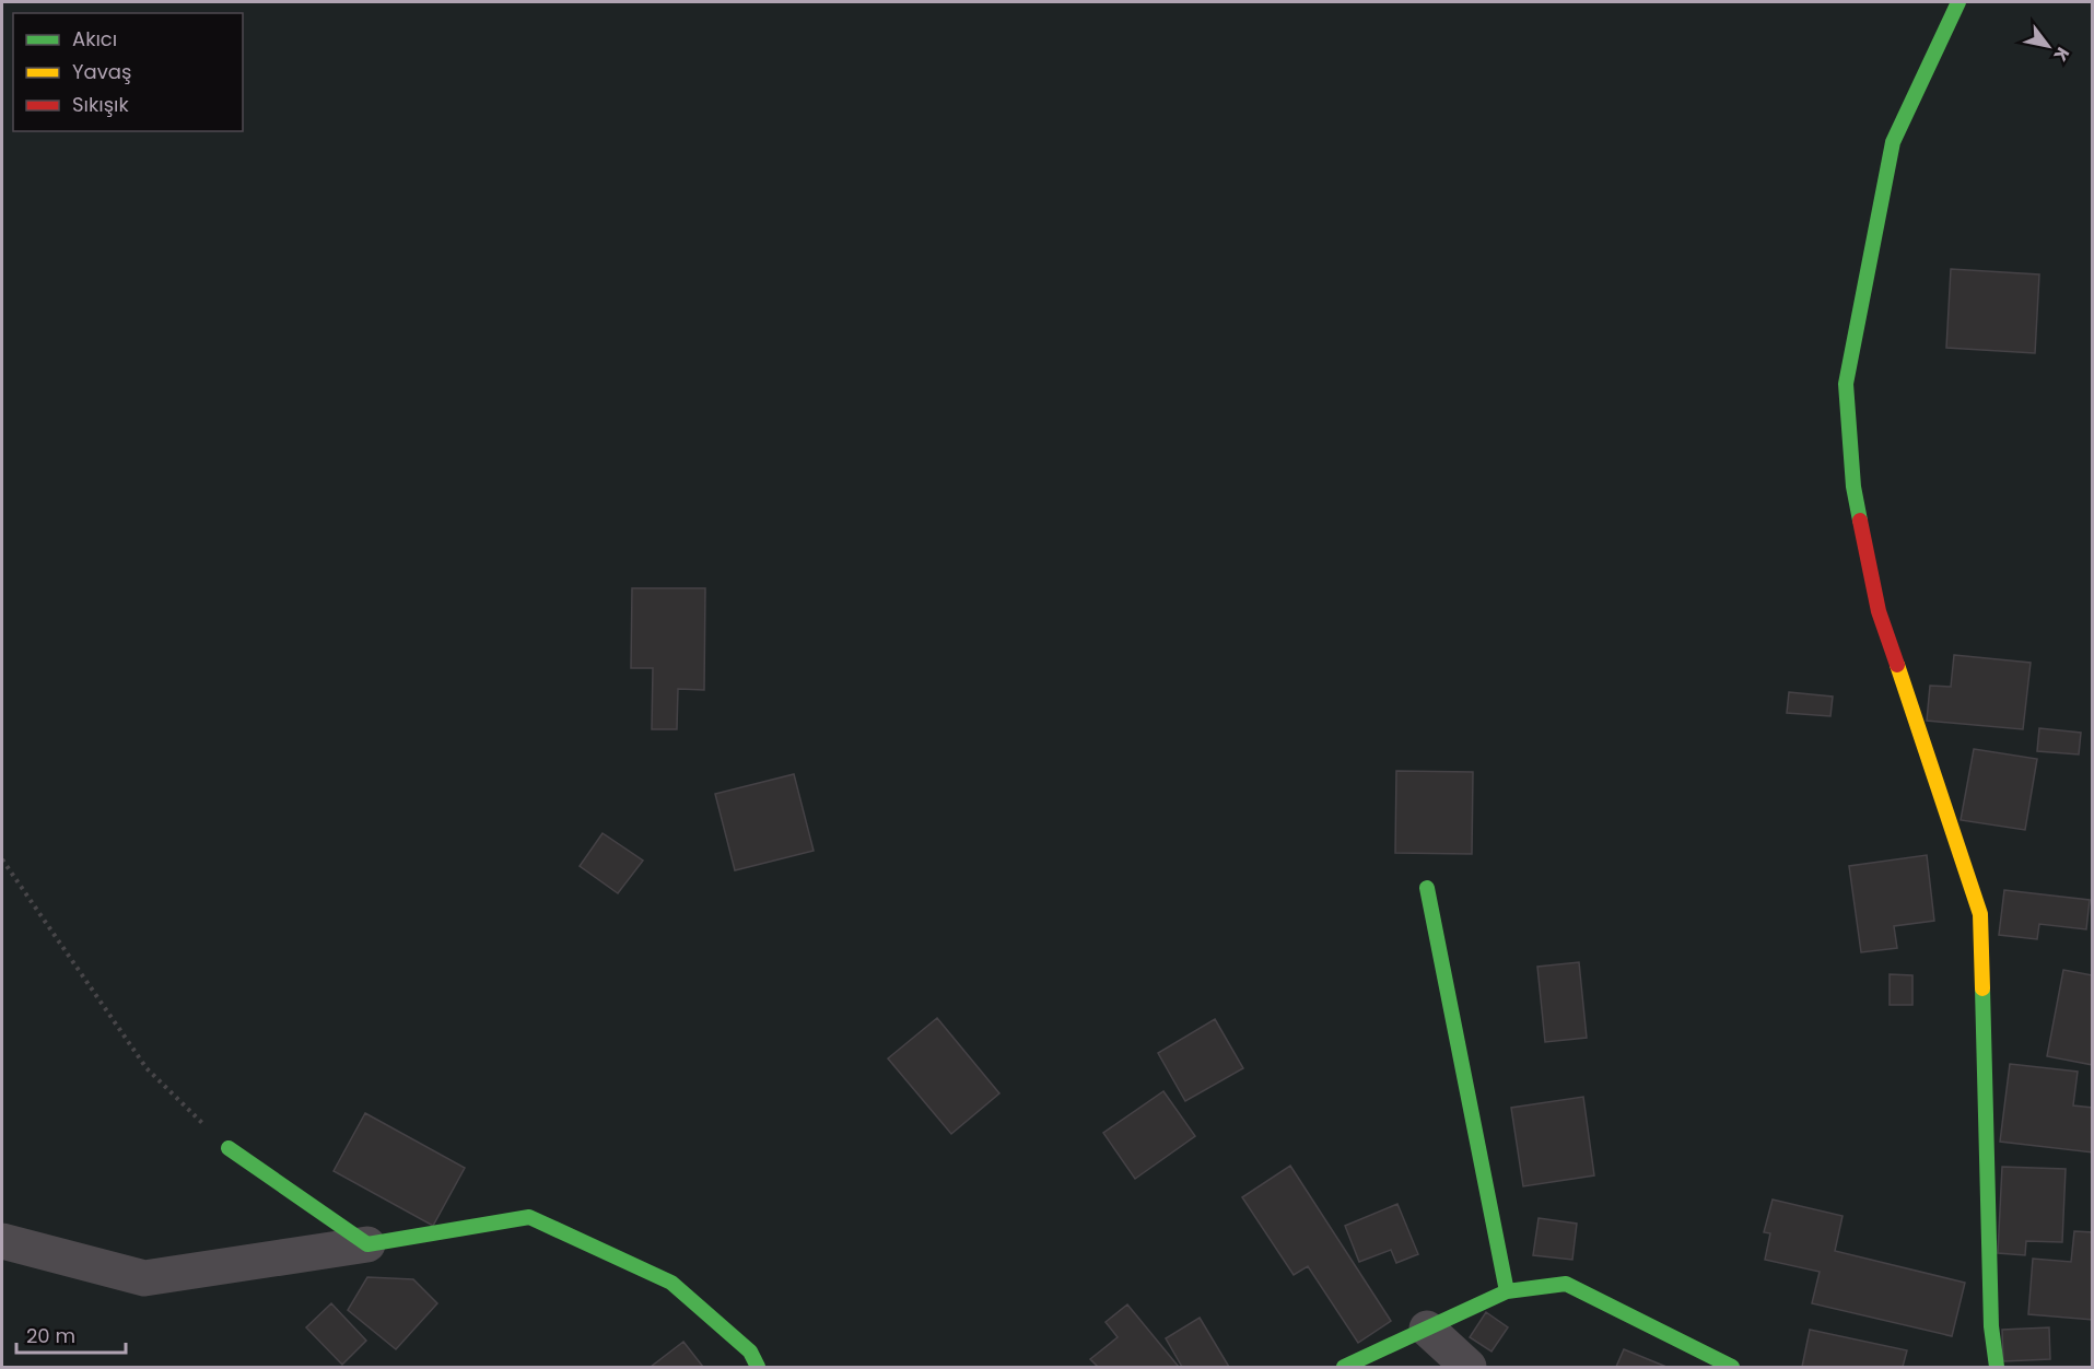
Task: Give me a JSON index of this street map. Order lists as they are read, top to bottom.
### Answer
{
  "legend": ["Akıcı", "Yavaş", "Sıkışık"],
  "scale_bar": "20 m",
  "north": "bottom right"
}
